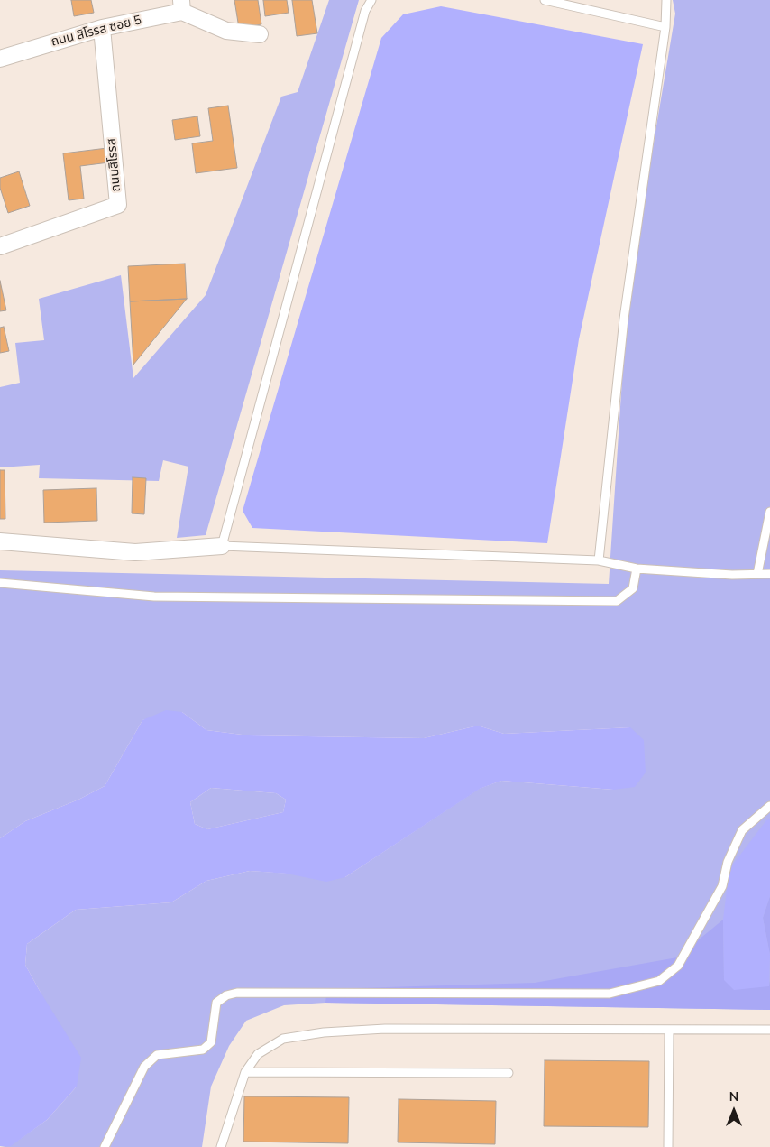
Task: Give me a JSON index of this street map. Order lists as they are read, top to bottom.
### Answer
{
  "streets": {
    "street": ["ถนน สิโรรส ซอย 5", "ถนนสิโรรส"]
  },
  "crossings": [
    ["ถนน สิโรรส ซอย 5", "ถนนสิโรรส"]
  ],
  "north": "top"
}
